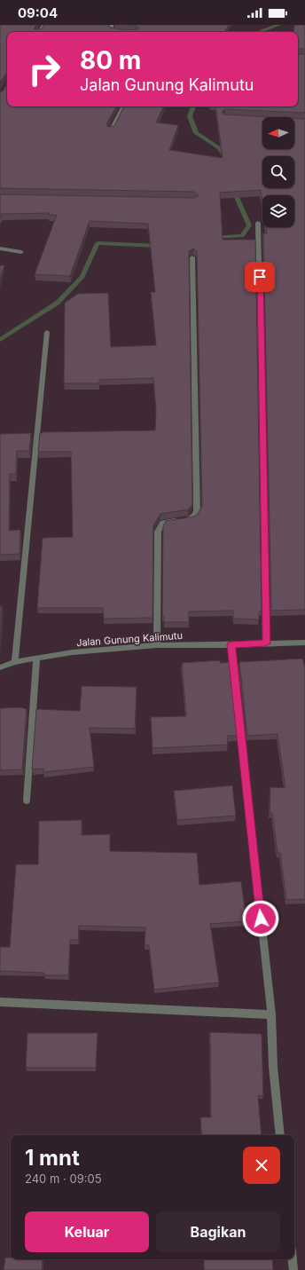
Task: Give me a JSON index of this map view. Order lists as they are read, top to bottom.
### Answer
{
  "streets": {
    "street": ["Jalan Gunung Kalimutu"]
  },
  "north": "left",
  "page": {
    "status": "09:04",
    "turn": ["80 m", "Jalan Gunung Kalimutu"],
    "heading": ["1 mnt", "240 m · 09:05"],
    "buttons": ["Keluar", "Bagikan"]
  }
}
